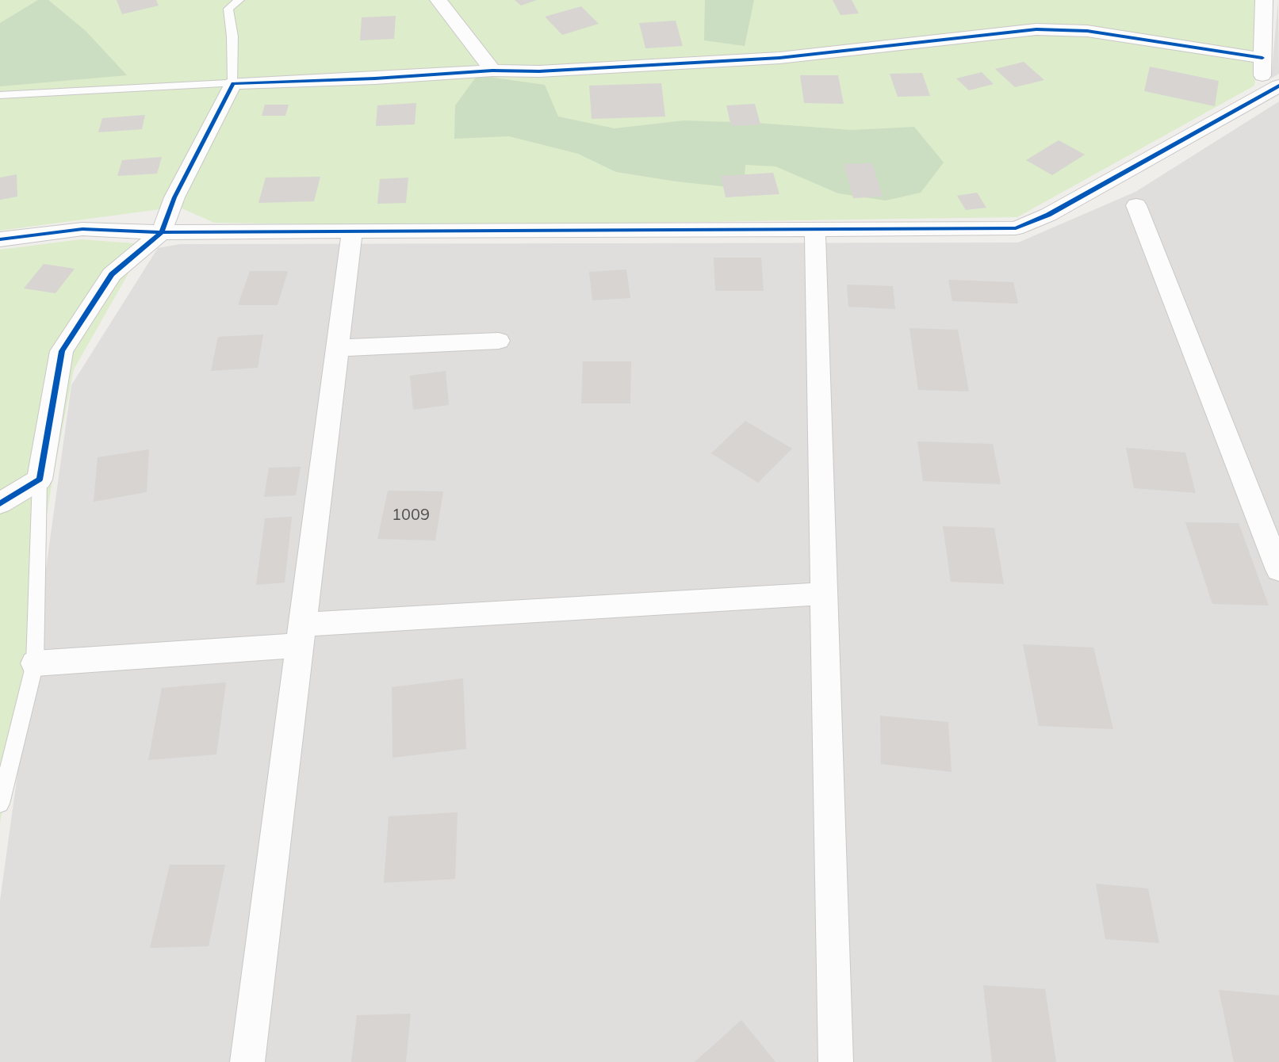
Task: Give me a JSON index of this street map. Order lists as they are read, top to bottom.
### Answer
{
  "house_numbers": ["1009"]
}
